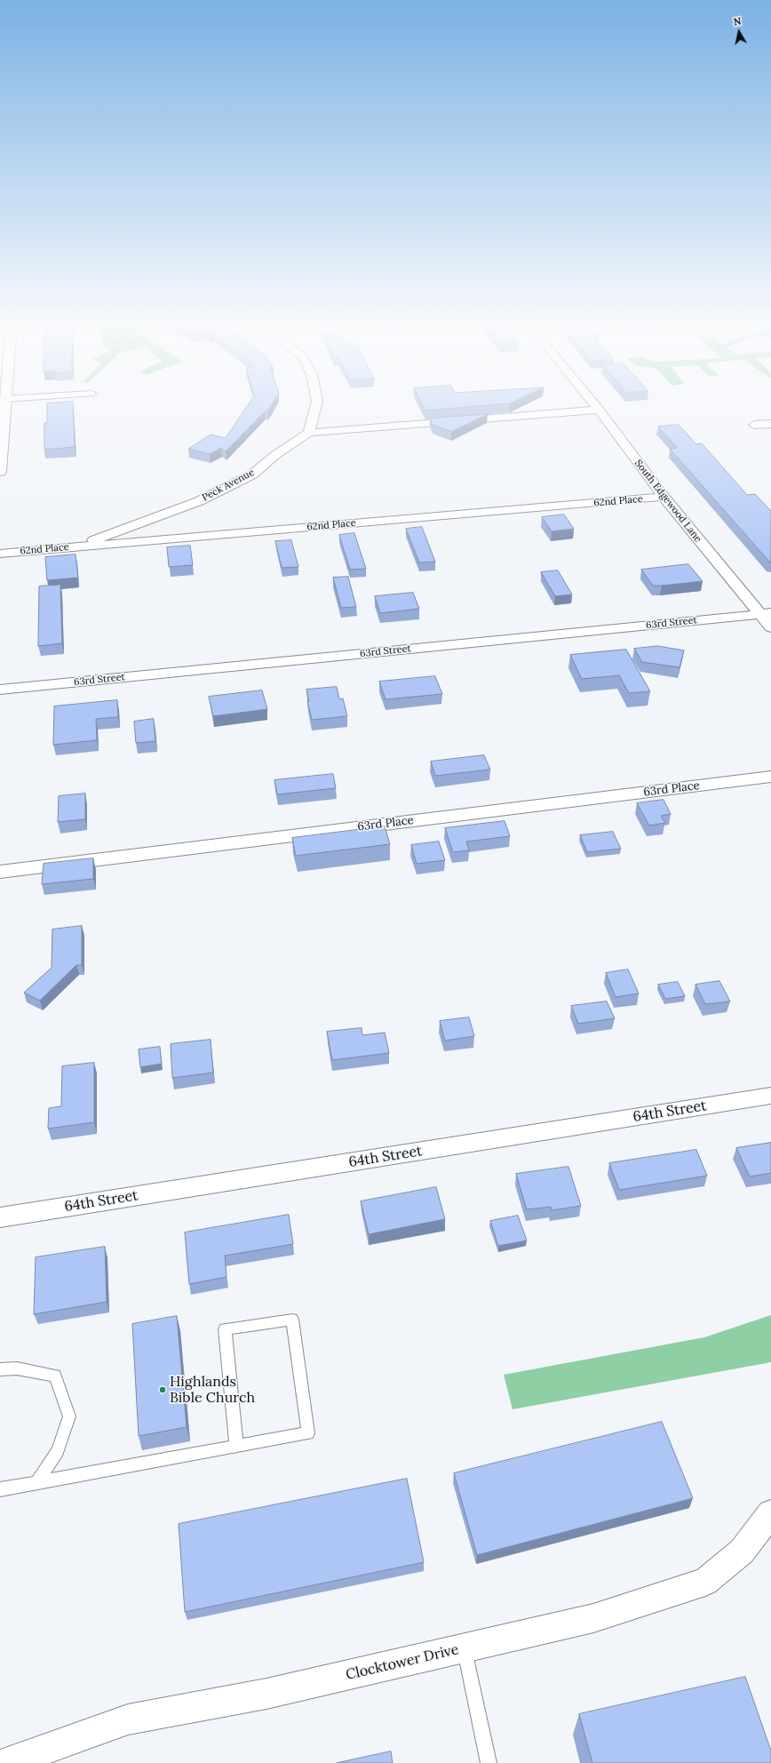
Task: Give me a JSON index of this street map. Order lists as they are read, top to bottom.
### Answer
{
  "streets": {
    "street": [
      "Peck Avenue",
      "62nd Place",
      "South Edgewood Lane",
      "63rd Street",
      "63rd Place",
      "64th Street",
      "Clocktower Drive"
    ]
  },
  "crossings": [
    ["Peck Avenue", "62nd Place"],
    ["62nd Place", "South Edgewood Lane"],
    ["South Edgewood Lane", "63rd Street"]
  ],
  "places": ["Highlands Bible Church"],
  "north": "top"
}
